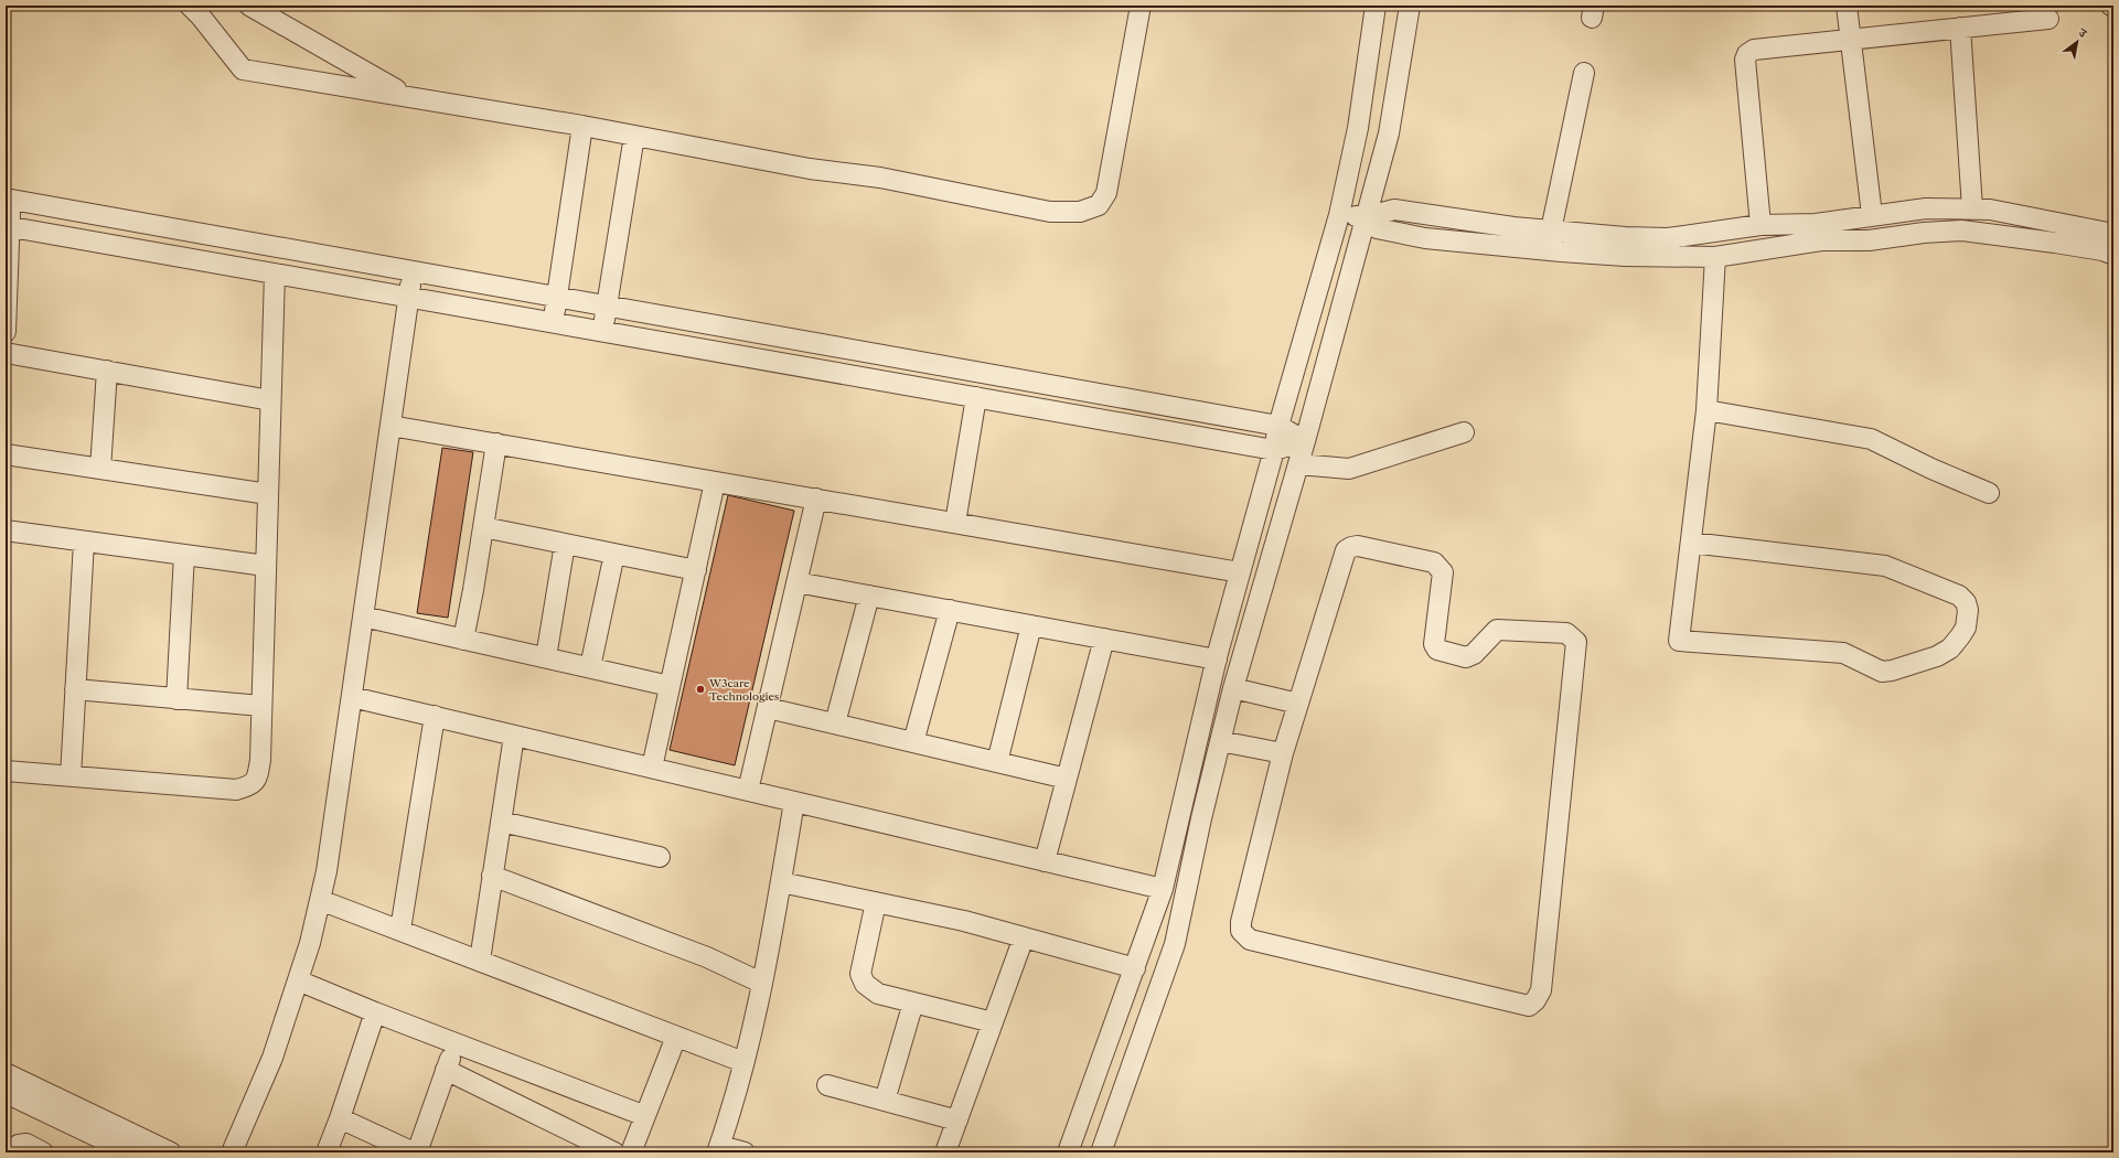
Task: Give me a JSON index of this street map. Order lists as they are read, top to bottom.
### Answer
{
  "places": ["W3care Technologies"],
  "north": "top right"
}
